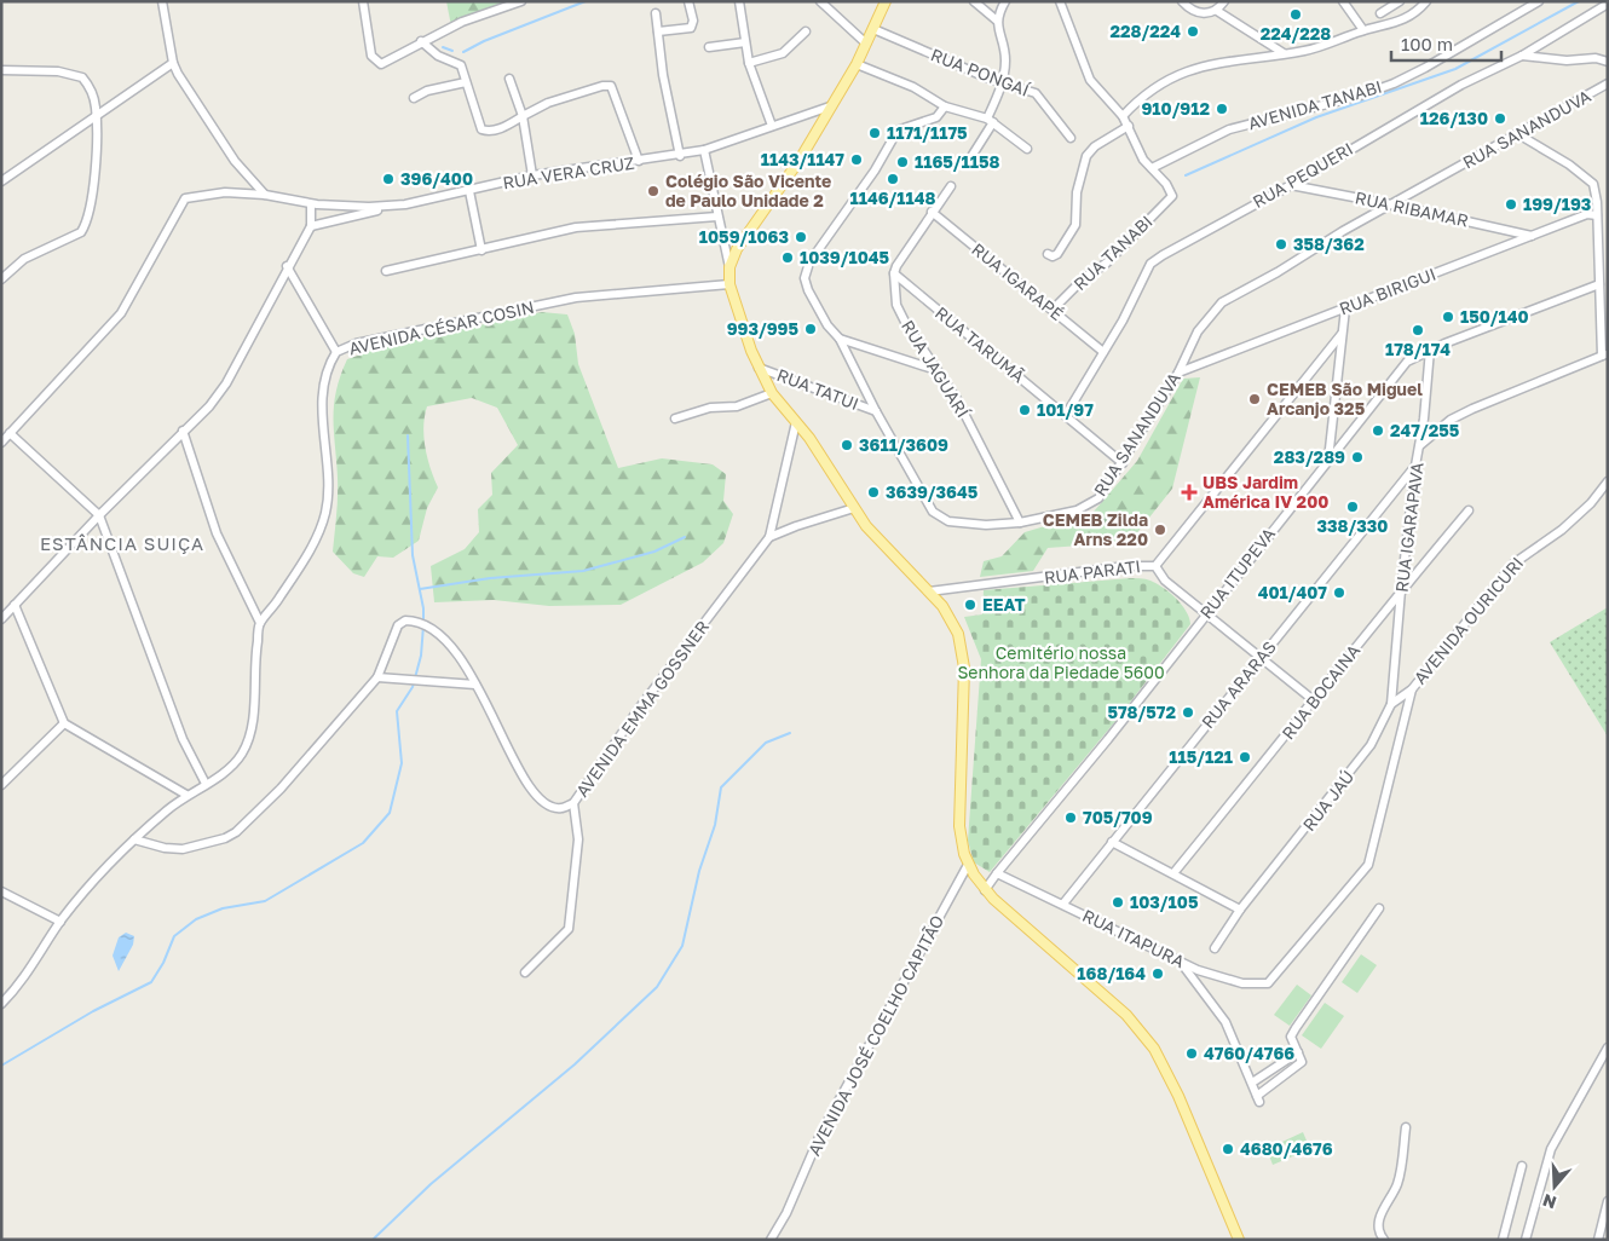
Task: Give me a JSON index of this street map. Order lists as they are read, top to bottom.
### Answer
{
  "streets": {
    "street": [
      "RUA PONGAÍ",
      "AVENIDA TANABI",
      "RUA SANANDUVA",
      "RUA VERA CRUZ",
      "RUA PEQUERI",
      "RUA RIBAMAR",
      "RUA TANABI",
      "RUA IGARAPÉ",
      "RUA BIRIGUI",
      "AVENIDA CÉSAR COSIN",
      "RUA TARUMÃ",
      "RUA JAGUARÍ",
      "RUA TATUI",
      "RUA IGARAPAVA",
      "RUA PARATI",
      "RUA ITUPEVA",
      "AVENIDA OURICURI",
      "RUA ARARAS",
      "RUA BOCAINA",
      "AVENIDA EMMA GOSSNER",
      "RUA JAÚ",
      "RUA ITAPURA",
      "AVENIDA JOSÉ COELHO CAPITÃO"
    ]
  },
  "crossings": [
    ["AVENIDA TANABI", "RUA TANABI"],
    ["RUA SANANDUVA", "RUA RIBAMAR"],
    ["RUA SANANDUVA", "RUA BIRIGUI"],
    ["RUA SANANDUVA", "RUA TARUMÃ"],
    ["RUA SANANDUVA", "RUA JAGUARÍ"],
    ["RUA SANANDUVA", "RUA TATUI"],
    ["RUA PEQUERI", "RUA RIBAMAR"],
    ["RUA PEQUERI", "RUA IGARAPÉ"],
    ["RUA PEQUERI", "RUA TARUMÃ"],
    ["RUA RIBAMAR", "RUA BIRIGUI"],
    ["RUA TANABI", "RUA IGARAPÉ"],
    ["AVENIDA CÉSAR COSIN", "AVENIDA EMMA GOSSNER"],
    ["RUA TARUMÃ", "RUA JAGUARÍ"],
    ["RUA IGARAPAVA", "RUA ITUPEVA"],
    ["RUA IGARAPAVA", "RUA ARARAS"],
    ["RUA IGARAPAVA", "RUA BOCAINA"],
    ["RUA IGARAPAVA", "RUA JAÚ"],
    ["RUA PARATI", "RUA ITUPEVA"],
    ["RUA PARATI", "RUA ARARAS"],
    ["RUA PARATI", "RUA BOCAINA"],
    ["RUA ITUPEVA", "RUA ITAPURA"],
    ["AVENIDA OURICURI", "RUA JAÚ"],
    ["AVENIDA OURICURI", "RUA ITAPURA"],
    ["RUA ARARAS", "RUA ITAPURA"],
    ["RUA JAÚ", "RUA ITAPURA"]
  ],
  "districts": ["ESTÂNCIA SUIÇA"],
  "parks": ["Cemitério nossa Senhora da Piedade 5600"],
  "places": {
    "other": [
      "224/228",
      "228/224",
      "910/912",
      "126/130",
      "1171/1175",
      "1143/1147",
      "1165/1158",
      "396/400",
      "1146/1148",
      "Colégio São Vicente de Paulo Unidade 2",
      "199/193",
      "1059/1063",
      "358/362",
      "1039/1045",
      "150/140",
      "993/995",
      "178/174",
      "CEMEB São Miguel Arcanjo 325",
      "101/97",
      "247/255",
      "3611/3609",
      "283/289",
      "3639/3645",
      "338/330",
      "CEMEB Zilda Arns 220",
      "401/407",
      "EEAT",
      "578/572",
      "115/121",
      "705/709",
      "103/105",
      "168/164",
      "4760/4766",
      "4680/4676"
    ],
    "health": ["UBS Jardim América IV 200"]
  },
  "scale_bar": "100 m",
  "north": "bottom"
}
